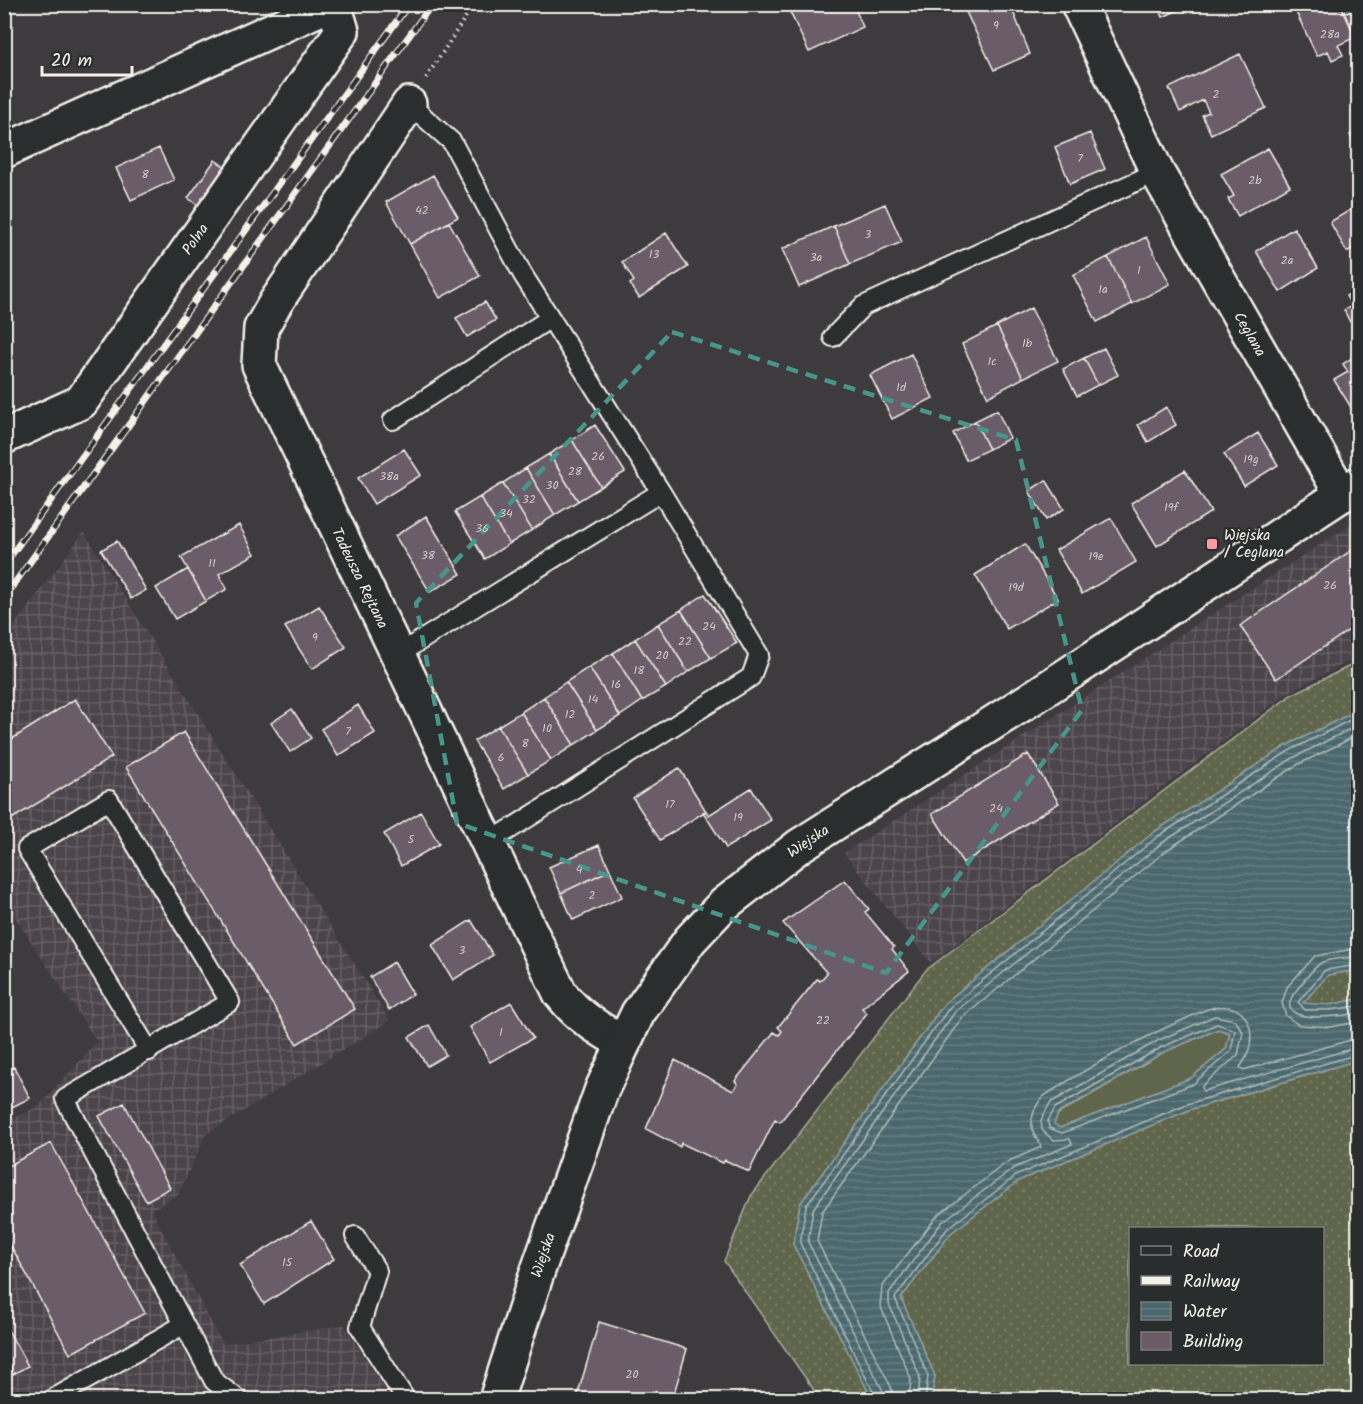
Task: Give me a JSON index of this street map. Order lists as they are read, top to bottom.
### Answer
{
  "streets": {
    "street": [
      "Polna",
      "Ceglana",
      "Tadeusza Rejtana",
      "Wiejska"
    ]
  },
  "crossings": [
    ["Ceglana", "Wiejska"],
    ["Tadeusza Rejtana", "Wiejska"]
  ],
  "places": {
    "transit": ["Wiejska / Ceglana"]
  },
  "house_numbers": [
    "9",
    "28a",
    "2",
    "7",
    "8",
    "2b",
    "42",
    "3",
    "13",
    "3a",
    "2a",
    "1",
    "1a",
    "1b",
    "1c",
    "1d",
    "26",
    "19g",
    "28",
    "38a",
    "30",
    "32",
    "19f",
    "34",
    "36",
    "38",
    "19e",
    "11",
    "26",
    "19d",
    "24",
    "9",
    "22",
    "20",
    "18",
    "16",
    "14",
    "12",
    "10",
    "7",
    "8",
    "6",
    "17",
    "24",
    "19",
    "5",
    "4",
    "2",
    "3",
    "22",
    "1",
    "15",
    "20"
  ],
  "legend": [
    "Road",
    "Railway",
    "Water",
    "Building"
  ],
  "scale_bar": "20 m"
}
